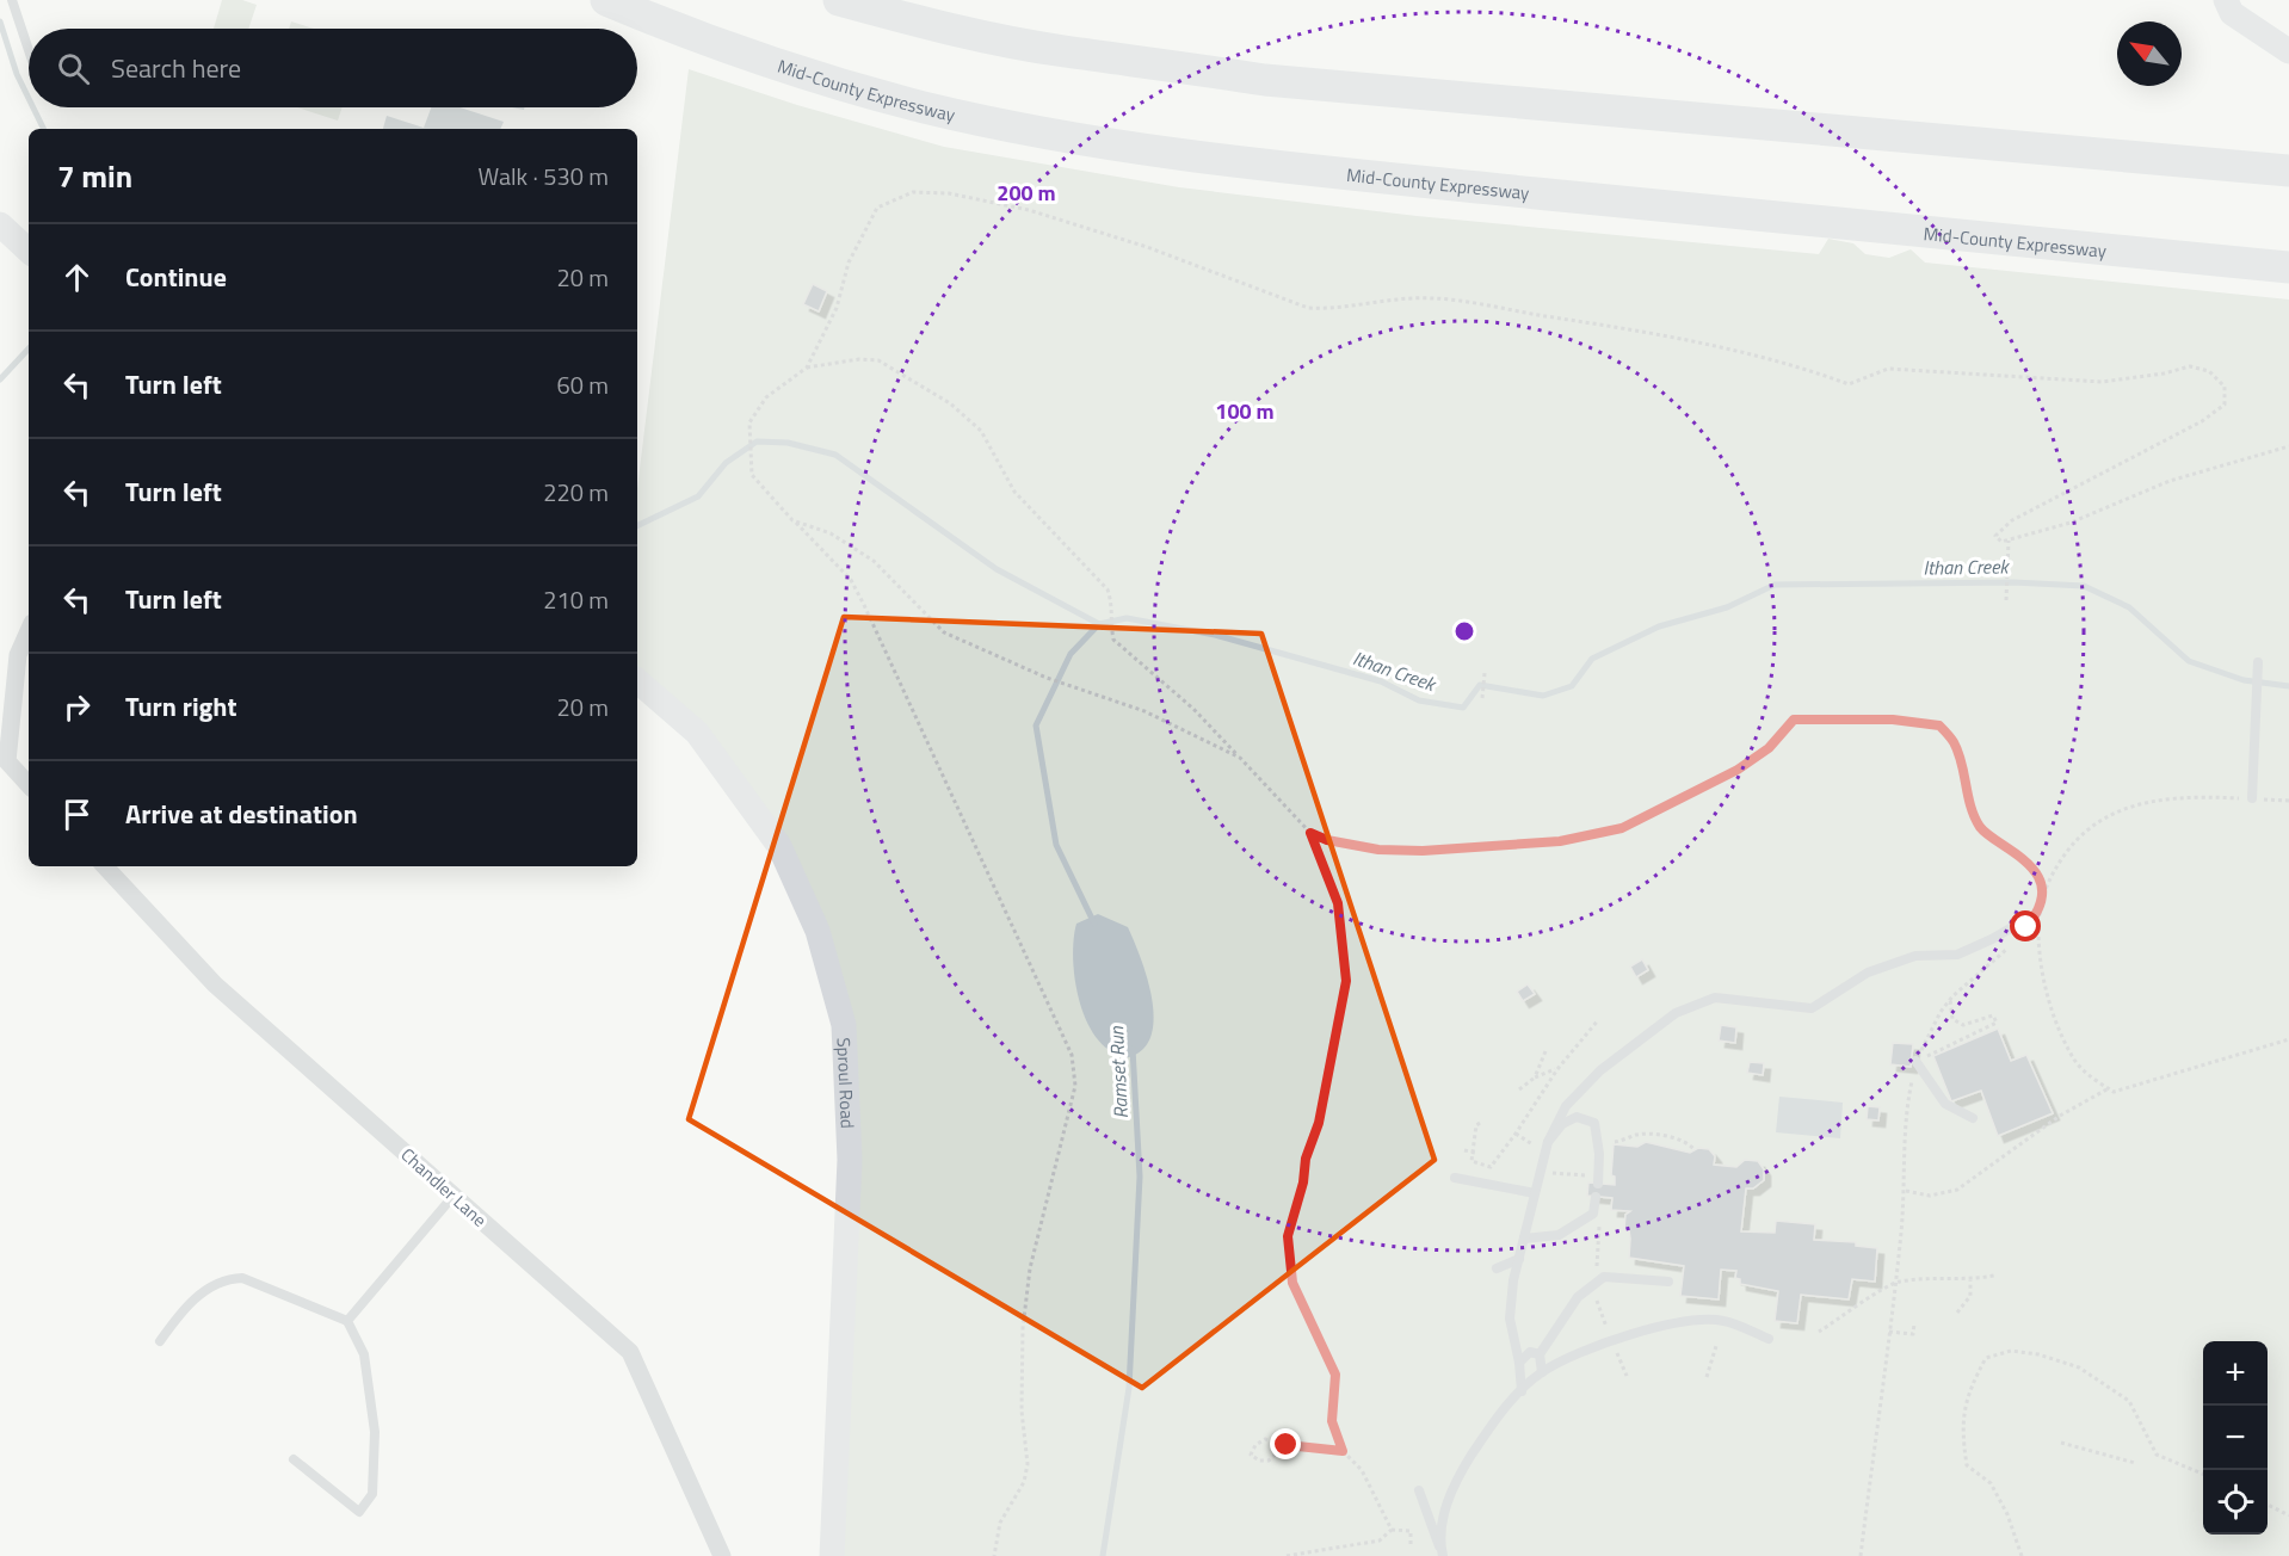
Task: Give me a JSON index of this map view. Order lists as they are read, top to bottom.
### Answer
{
  "streets": {
    "highway": ["Mid-County Expressway"],
    "main road": ["Sproul Road"],
    "street": ["Chandler Lane"]
  },
  "water": ["Ithan Creek", "Ramset Run"],
  "north": "top left",
  "page": {
    "search": "Search here",
    "heading": ["7 min", "Walk · 530 m"],
    "list": [
      ["Continue", "20 m"],
      ["Turn left", "60 m"],
      ["Turn left", "220 m"],
      ["Turn left", "210 m"],
      ["Turn right", "20 m"],
      "Arrive at destination"
    ],
    "map_buttons": ["+", "−"]
  },
  "rings": ["200 m", "100 m"]
}
